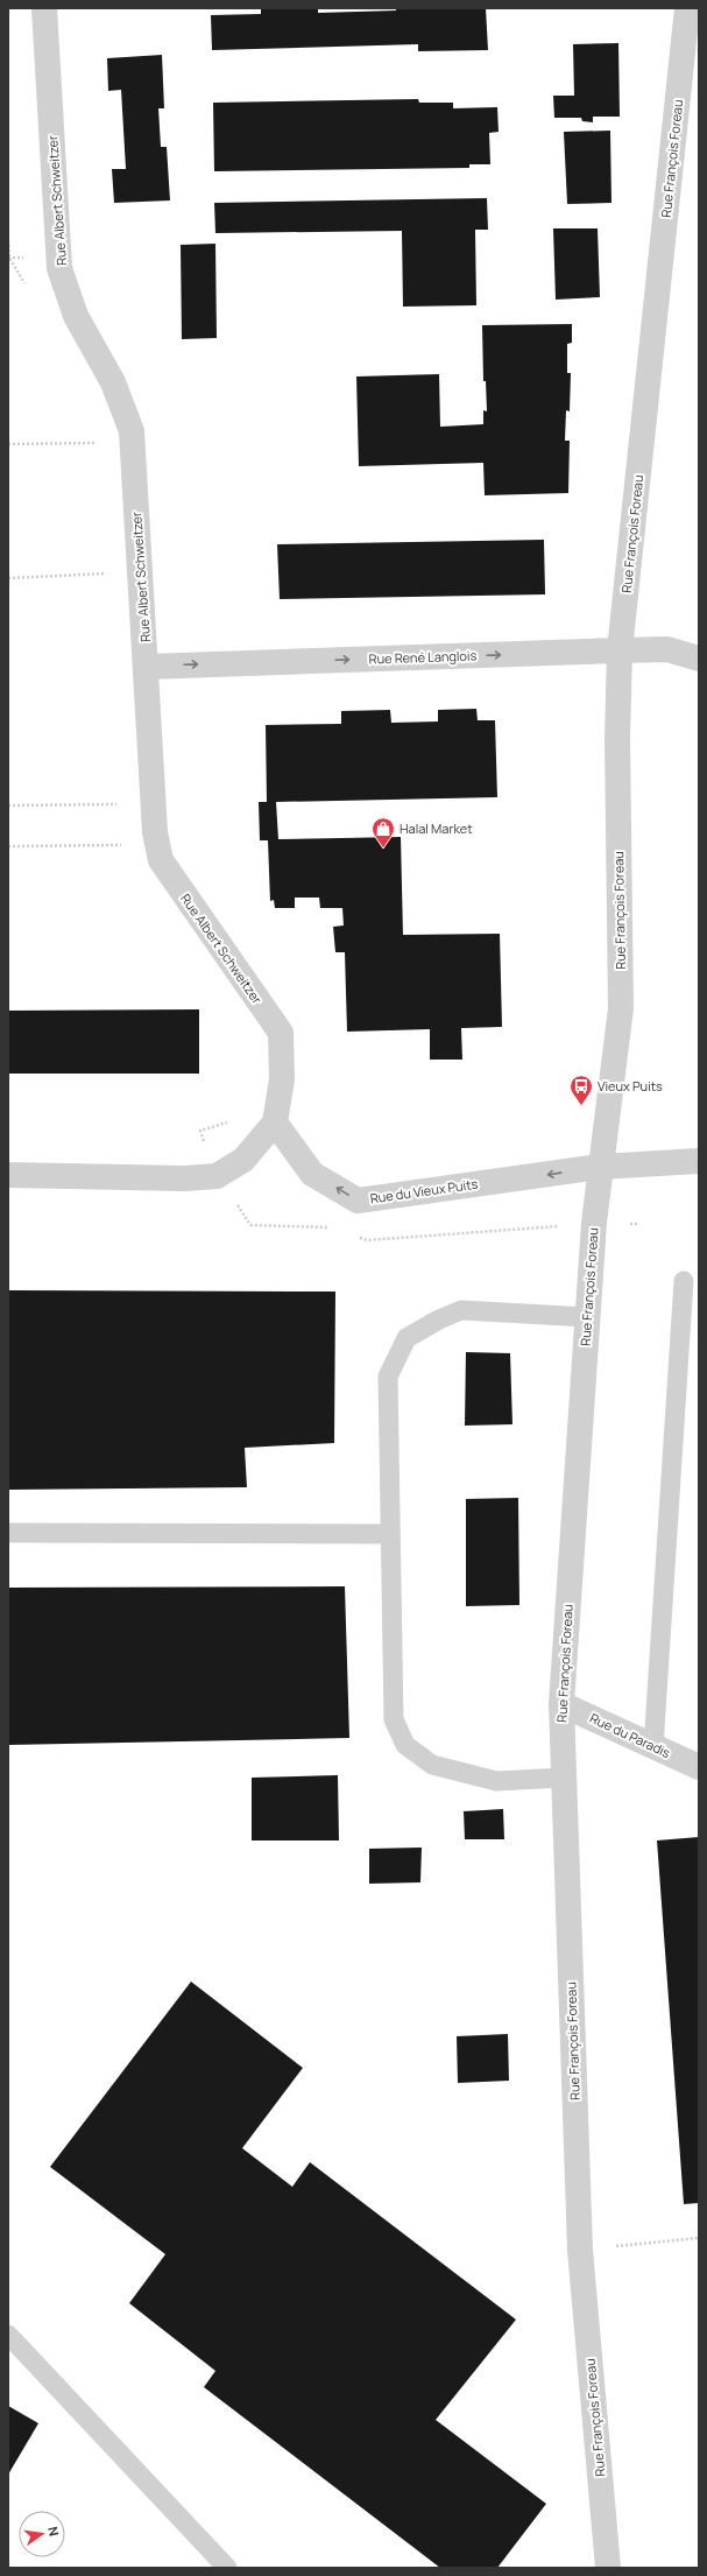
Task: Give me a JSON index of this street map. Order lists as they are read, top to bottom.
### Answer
{
  "streets": {
    "street": [
      "Rue François Foreau",
      "Rue Albert Schweitzer",
      "Rue René Langlois",
      "Rue du Vieux Puits",
      "Rue du Paradis"
    ]
  },
  "crossings": [
    ["Rue François Foreau", "Rue René Langlois"],
    ["Rue François Foreau", "Rue du Vieux Puits"],
    ["Rue François Foreau", "Rue du Paradis"],
    ["Rue Albert Schweitzer", "Rue René Langlois"],
    ["Rue Albert Schweitzer", "Rue du Vieux Puits"]
  ],
  "one_way": ["Rue René Langlois", "Rue du Vieux Puits"],
  "places": {
    "shop": ["Halal Market"],
    "bus stop": ["Vieux Puits"]
  },
  "north": "right"
}
